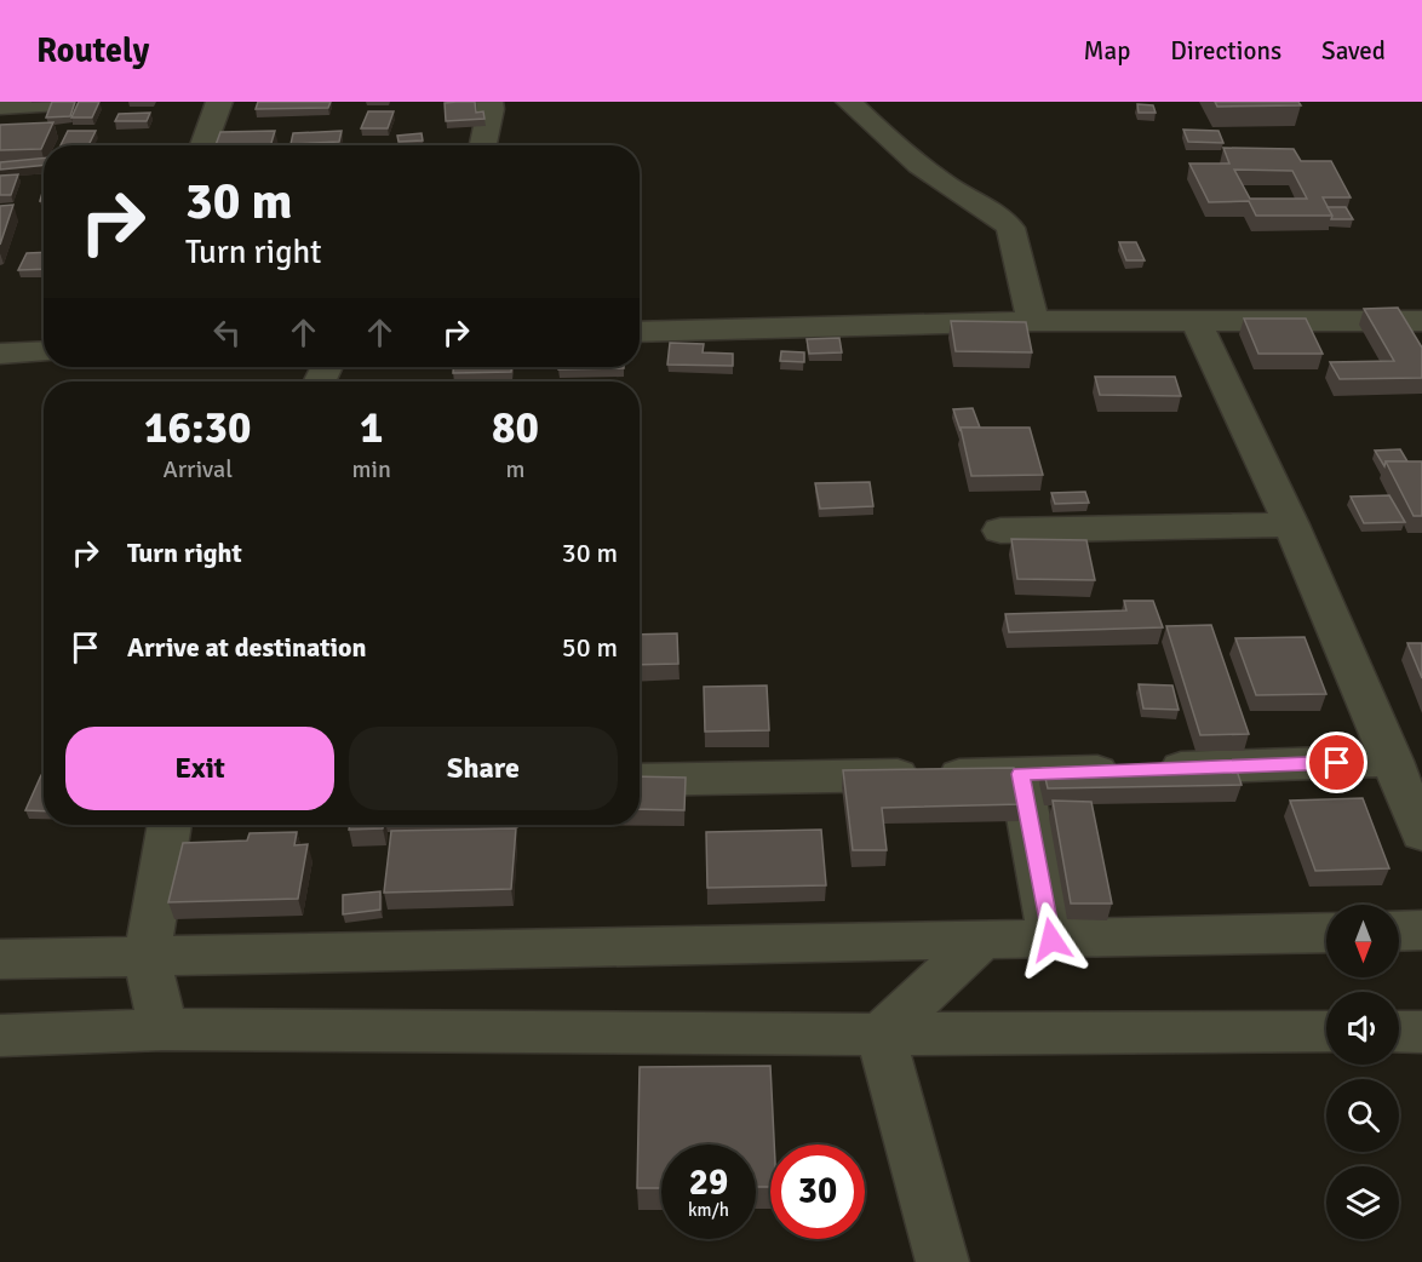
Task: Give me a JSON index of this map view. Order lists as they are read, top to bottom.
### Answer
{
  "north": "bottom",
  "page": {
    "header": "Routely",
    "nav": ["Map", "Directions", "Saved"],
    "turn": ["30 m", "Turn right"],
    "eta": [
      "16:30",
      "Arrival",
      "1",
      "min",
      "80",
      "m"
    ],
    "list": [
      {
        "name": "Turn right",
        "value": "30 m"
      },
      {
        "name": "Arrive at destination",
        "value": "50 m"
      }
    ],
    "buttons": ["Exit", "Share"],
    "speed": "29 km/h",
    "limit": "30"
  }
}
